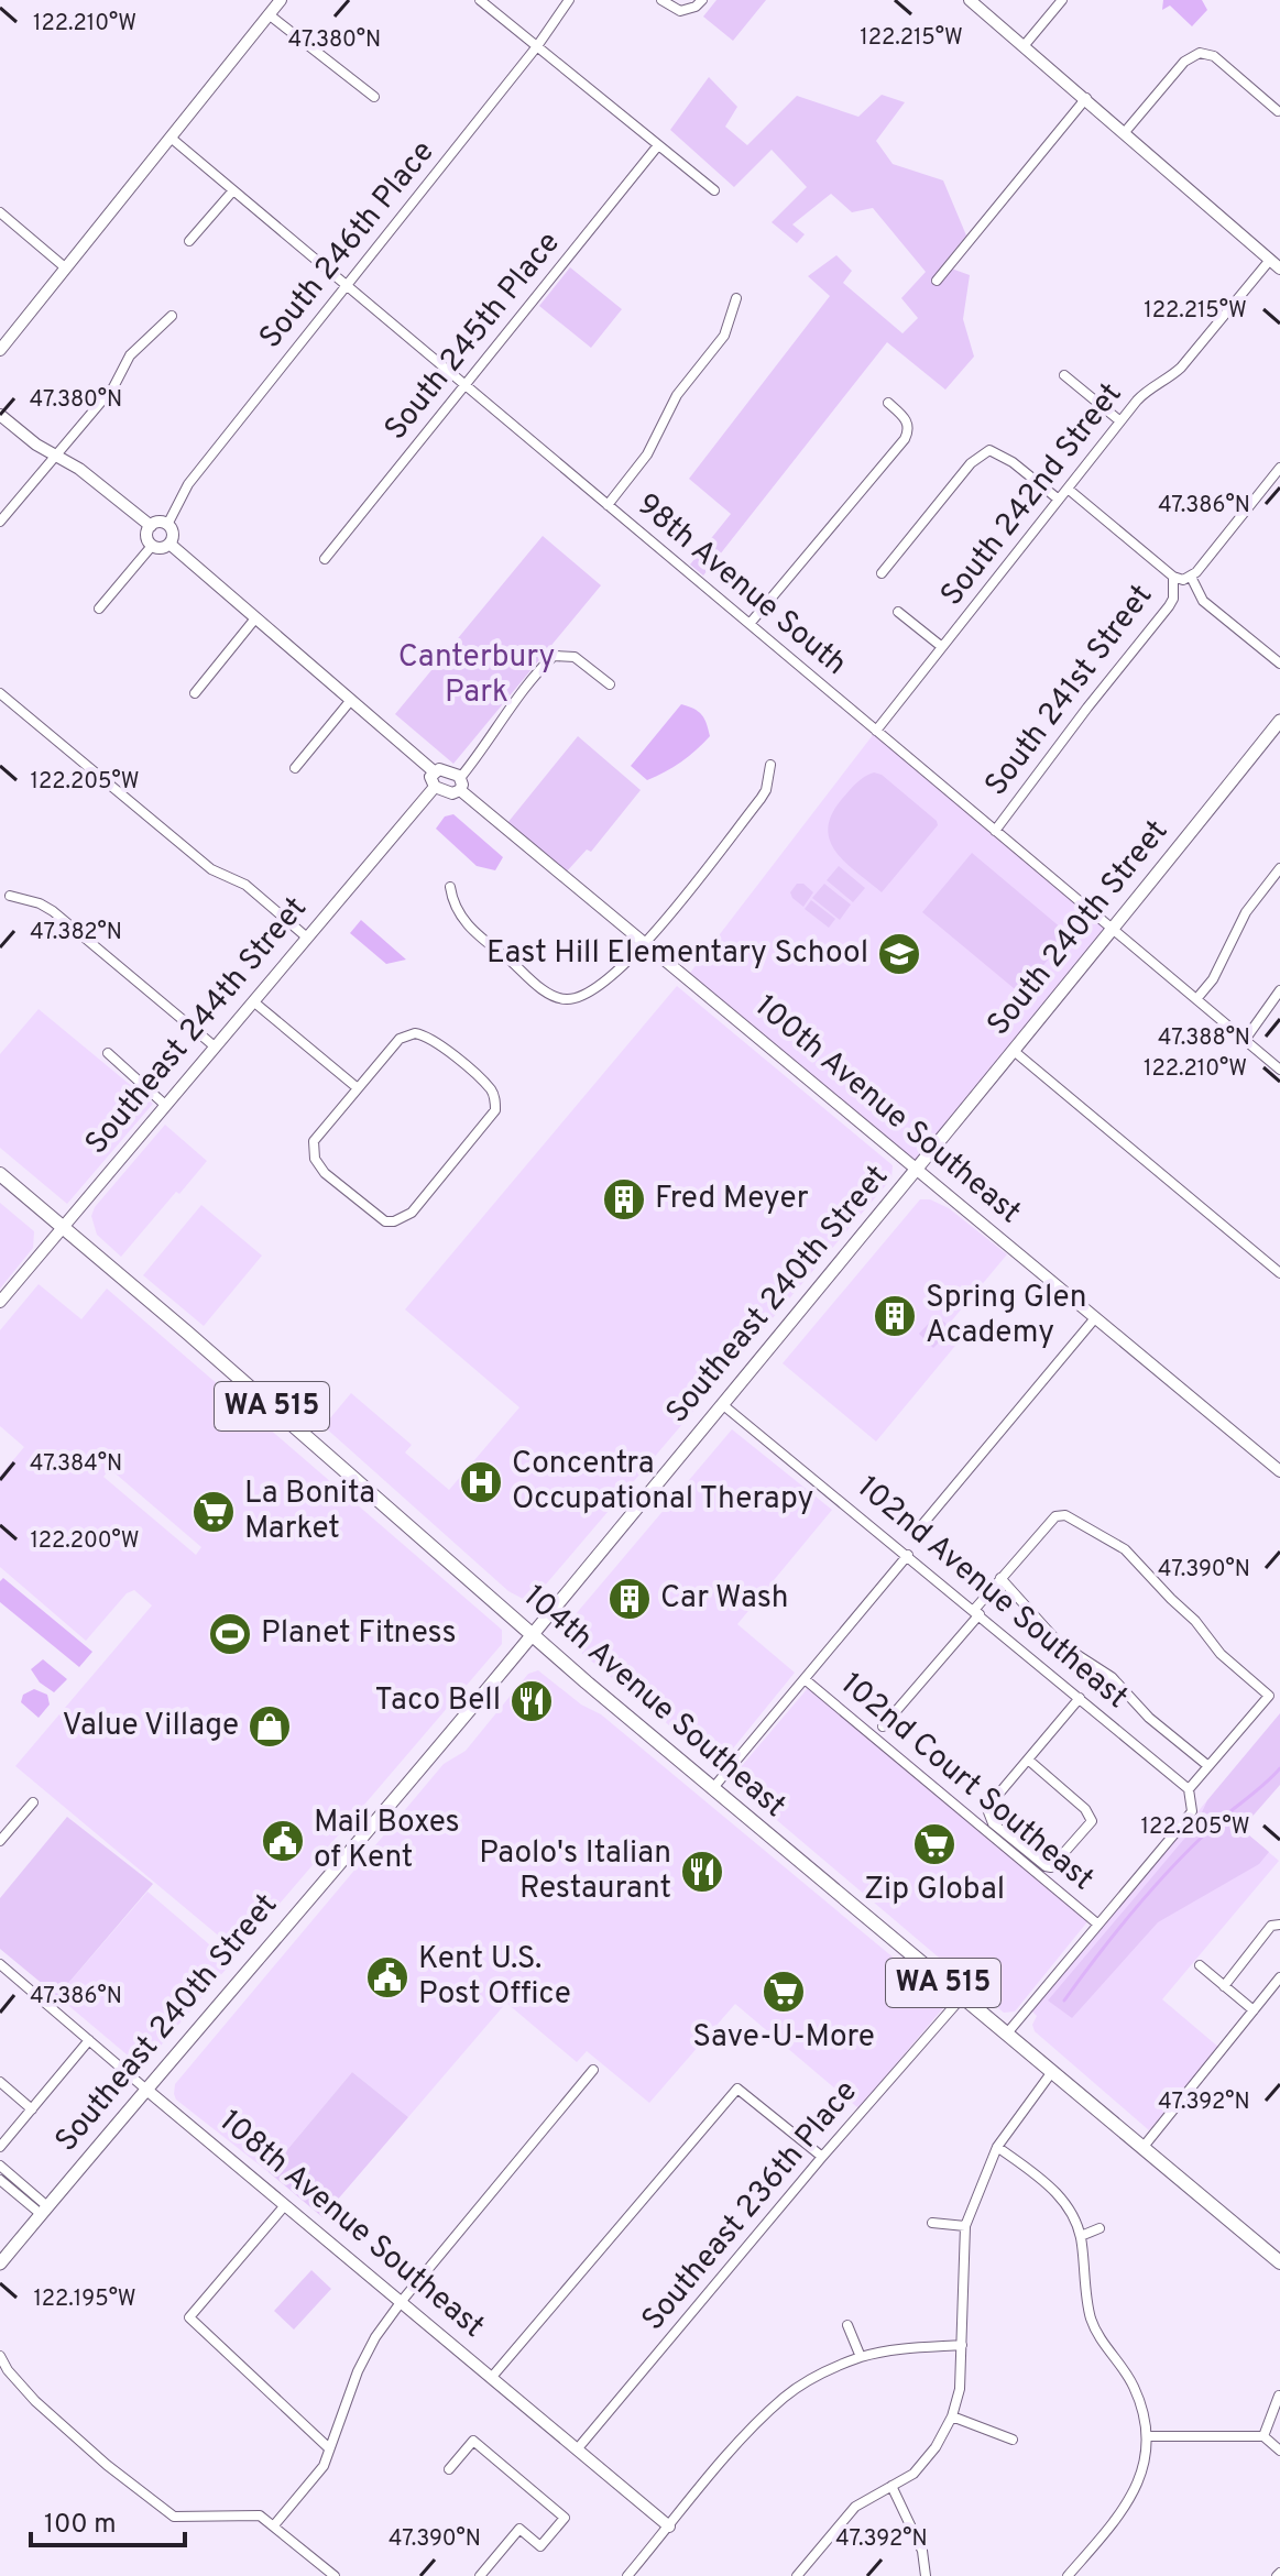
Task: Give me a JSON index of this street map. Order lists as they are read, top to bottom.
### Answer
{
  "streets": {
    "main road": [
      "South 240th Street",
      "Southeast 240th Street",
      "WA 515",
      "104th Avenue Southeast"
    ],
    "street": [
      "South 246th Place",
      "South 245th Place",
      "South 242nd Street",
      "98th Avenue South",
      "South 241st Street",
      "Southeast 244th Street",
      "100th Avenue Southeast",
      "102nd Avenue Southeast",
      "102nd Court Southeast",
      "Southeast 236th Place",
      "108th Avenue Southeast"
    ]
  },
  "crossings": [
    ["South 246th Place", "98th Avenue South"],
    ["South 245th Place", "98th Avenue South"],
    ["South 242nd Street", "98th Avenue South"],
    ["98th Avenue South", "South 241st Street"],
    ["98th Avenue South", "South 240th Street"],
    ["South 240th Street", "100th Avenue Southeast"],
    ["South 240th Street", "Southeast 240th Street"],
    ["Southeast 244th Street", "104th Avenue Southeast"],
    ["100th Avenue Southeast", "Southeast 240th Street"],
    ["Southeast 240th Street", "102nd Avenue Southeast"],
    ["Southeast 240th Street", "104th Avenue Southeast"],
    ["Southeast 240th Street", "108th Avenue Southeast"],
    ["104th Avenue Southeast", "Southeast 236th Place"],
    ["Southeast 236th Place", "108th Avenue Southeast"]
  ],
  "parks": ["Canterbury Park"],
  "places": {
    "school or university": ["East Hill Elementary School"],
    "building": ["Fred Meyer", "Spring Glen Academy", "Car Wash"],
    "hospital": ["Concentra Occupational Therapy"],
    "supermarket": ["La Bonita Market", "Zip Global", "Save-U-More"],
    "sports": ["Planet Fitness"],
    "restaurant": ["Taco Bell", "Paolo's Italian Restaurant"],
    "shop": ["Value Village"],
    "public building": ["Mail Boxes of Kent", "Kent U.S. Post Office"]
  },
  "scale_bar": "100 m",
  "coordinates": [
    "122.210°W",
    "122.215°W",
    "47.380°N",
    "47.386°N",
    "122.205°W",
    "47.382°N",
    "47.388°N",
    "47.384°N",
    "122.200°W",
    "47.390°N",
    "47.392°N",
    "122.195°W"
  ]
}
